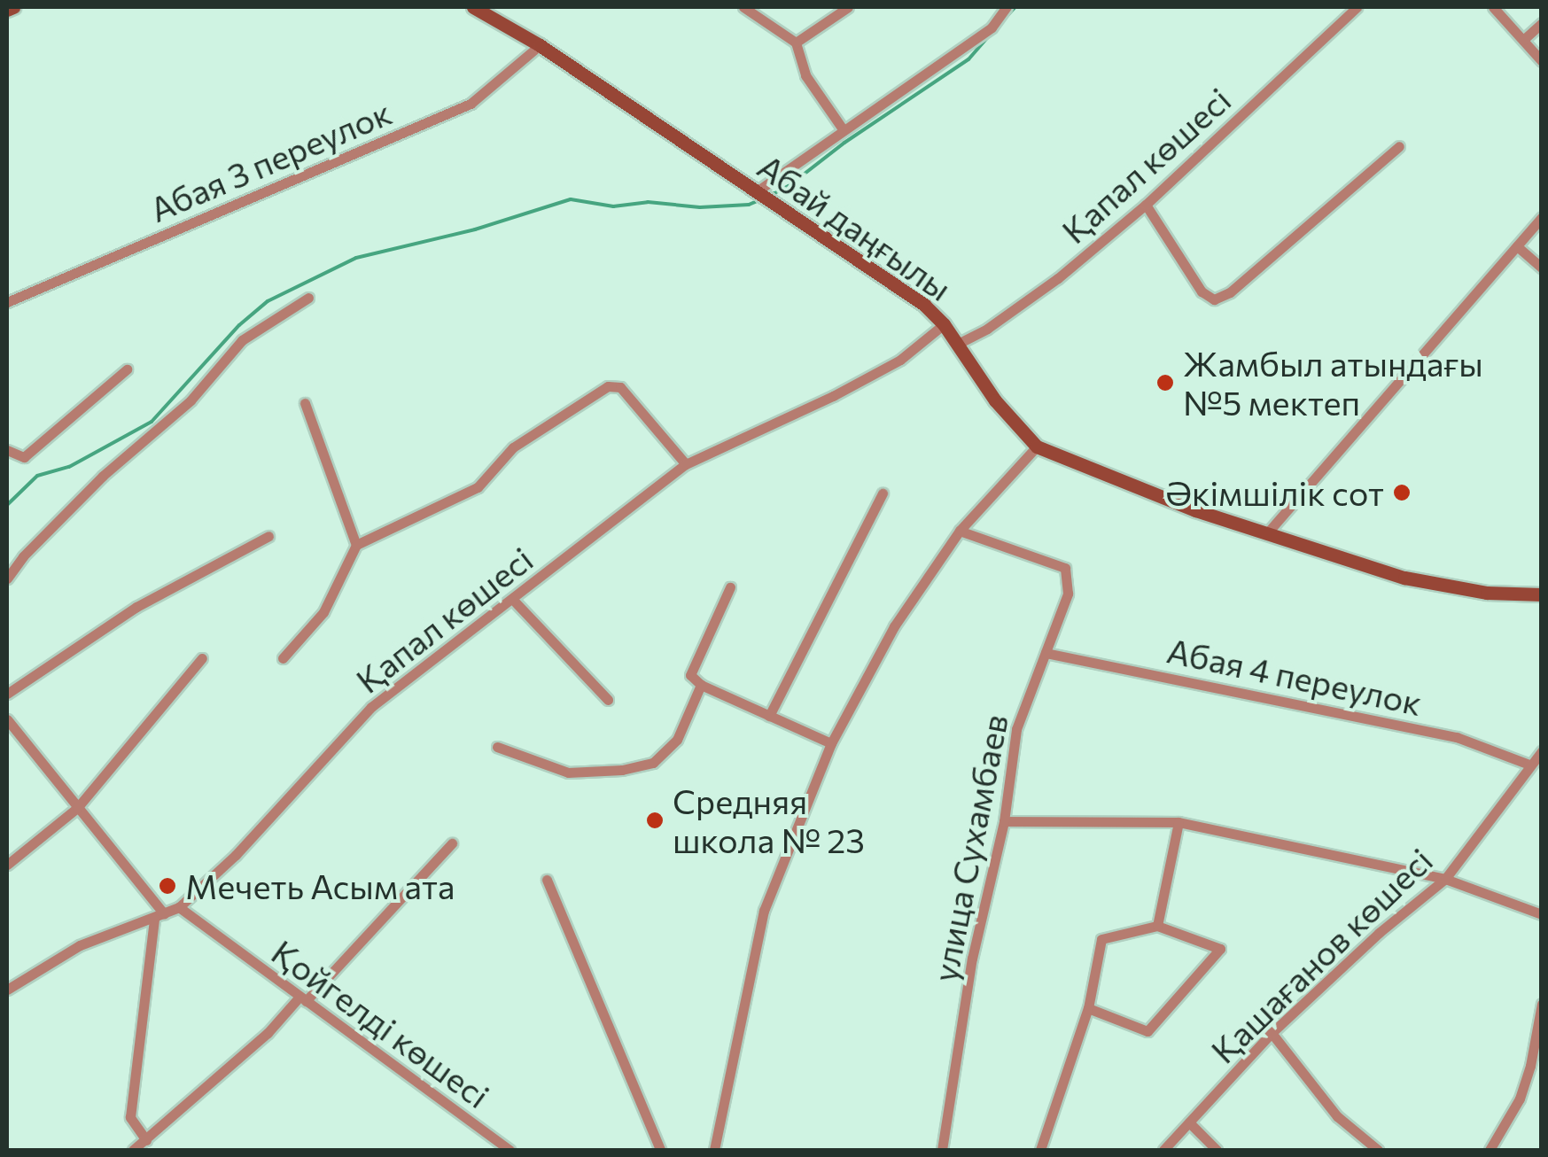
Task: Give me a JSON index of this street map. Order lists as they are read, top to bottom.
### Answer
{
  "streets": {
    "main road": ["Абай даңғылы"],
    "street": [
      "Абая 3 переулок",
      "Қапал көшесі",
      "Абая 4 переулок",
      "улица Сухамбаев",
      "Қашағанов көшесі",
      "Қойгелді көшесі"
    ]
  },
  "crossings": [
    ["Абая 3 переулок", "Абай даңғылы"],
    ["Қапал көшесі", "Абай даңғылы"],
    ["Қапал көшесі", "Қойгелді көшесі"],
    ["Абая 4 переулок", "улица Сухамбаев"],
    ["Абая 4 переулок", "Қашағанов көшесі"]
  ],
  "places": [
    "Жамбыл атындағы №5 мектеп",
    "Әкімшілік сот",
    "Средняя школа № 23",
    "Мечеть Асым ата"
  ]
}
